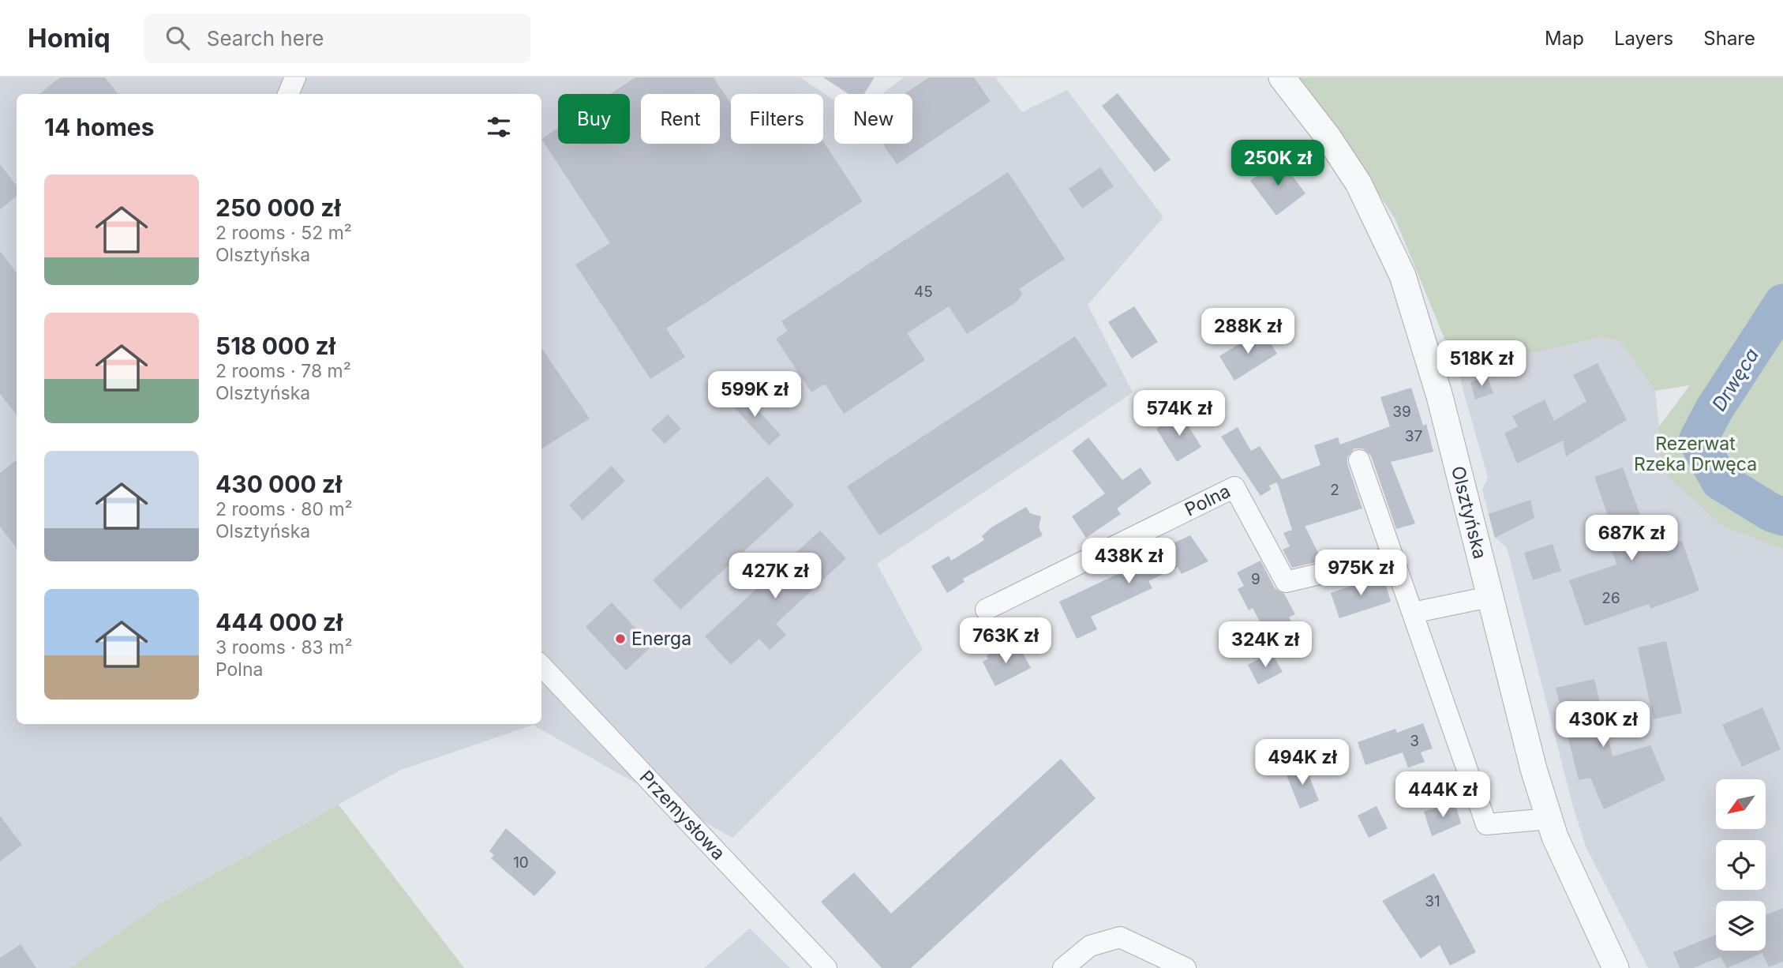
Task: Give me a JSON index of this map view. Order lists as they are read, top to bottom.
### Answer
{
  "streets": {
    "street": ["Polna", "Olsztyńska", "Przemysłowa"]
  },
  "water": ["Drwęca"],
  "parks": ["Rezerwat Rzeka Drwęca"],
  "places": ["Energa"],
  "house_numbers": [
    "45",
    "39",
    "37",
    "2",
    "9",
    "26",
    "3",
    "10",
    "31"
  ],
  "north": "bottom left",
  "page": {
    "header": "Homiq",
    "search": "Search here",
    "nav": ["Map", "Layers", "Share"],
    "chip": [
      "Buy",
      "Rent",
      "Filters",
      "New"
    ],
    "heading": "14 homes",
    "price": [
      "250K zł",
      "288K zł",
      "518K zł",
      "599K zł",
      "574K zł",
      "687K zł",
      "438K zł",
      "975K zł",
      "427K zł",
      "763K zł",
      "324K zł",
      "430K zł",
      "494K zł",
      "444K zł"
    ],
    "list": [
      {
        "name": "250 000 zł",
        "note": "2 rooms · 52 m² · Olsztyńska"
      },
      {
        "name": "518 000 zł",
        "note": "2 rooms · 78 m² · Olsztyńska"
      },
      {
        "name": "430 000 zł",
        "note": "2 rooms · 80 m² · Olsztyńska"
      },
      {
        "name": "444 000 zł",
        "note": "3 rooms · 83 m² · Polna"
      }
    ]
  }
}
